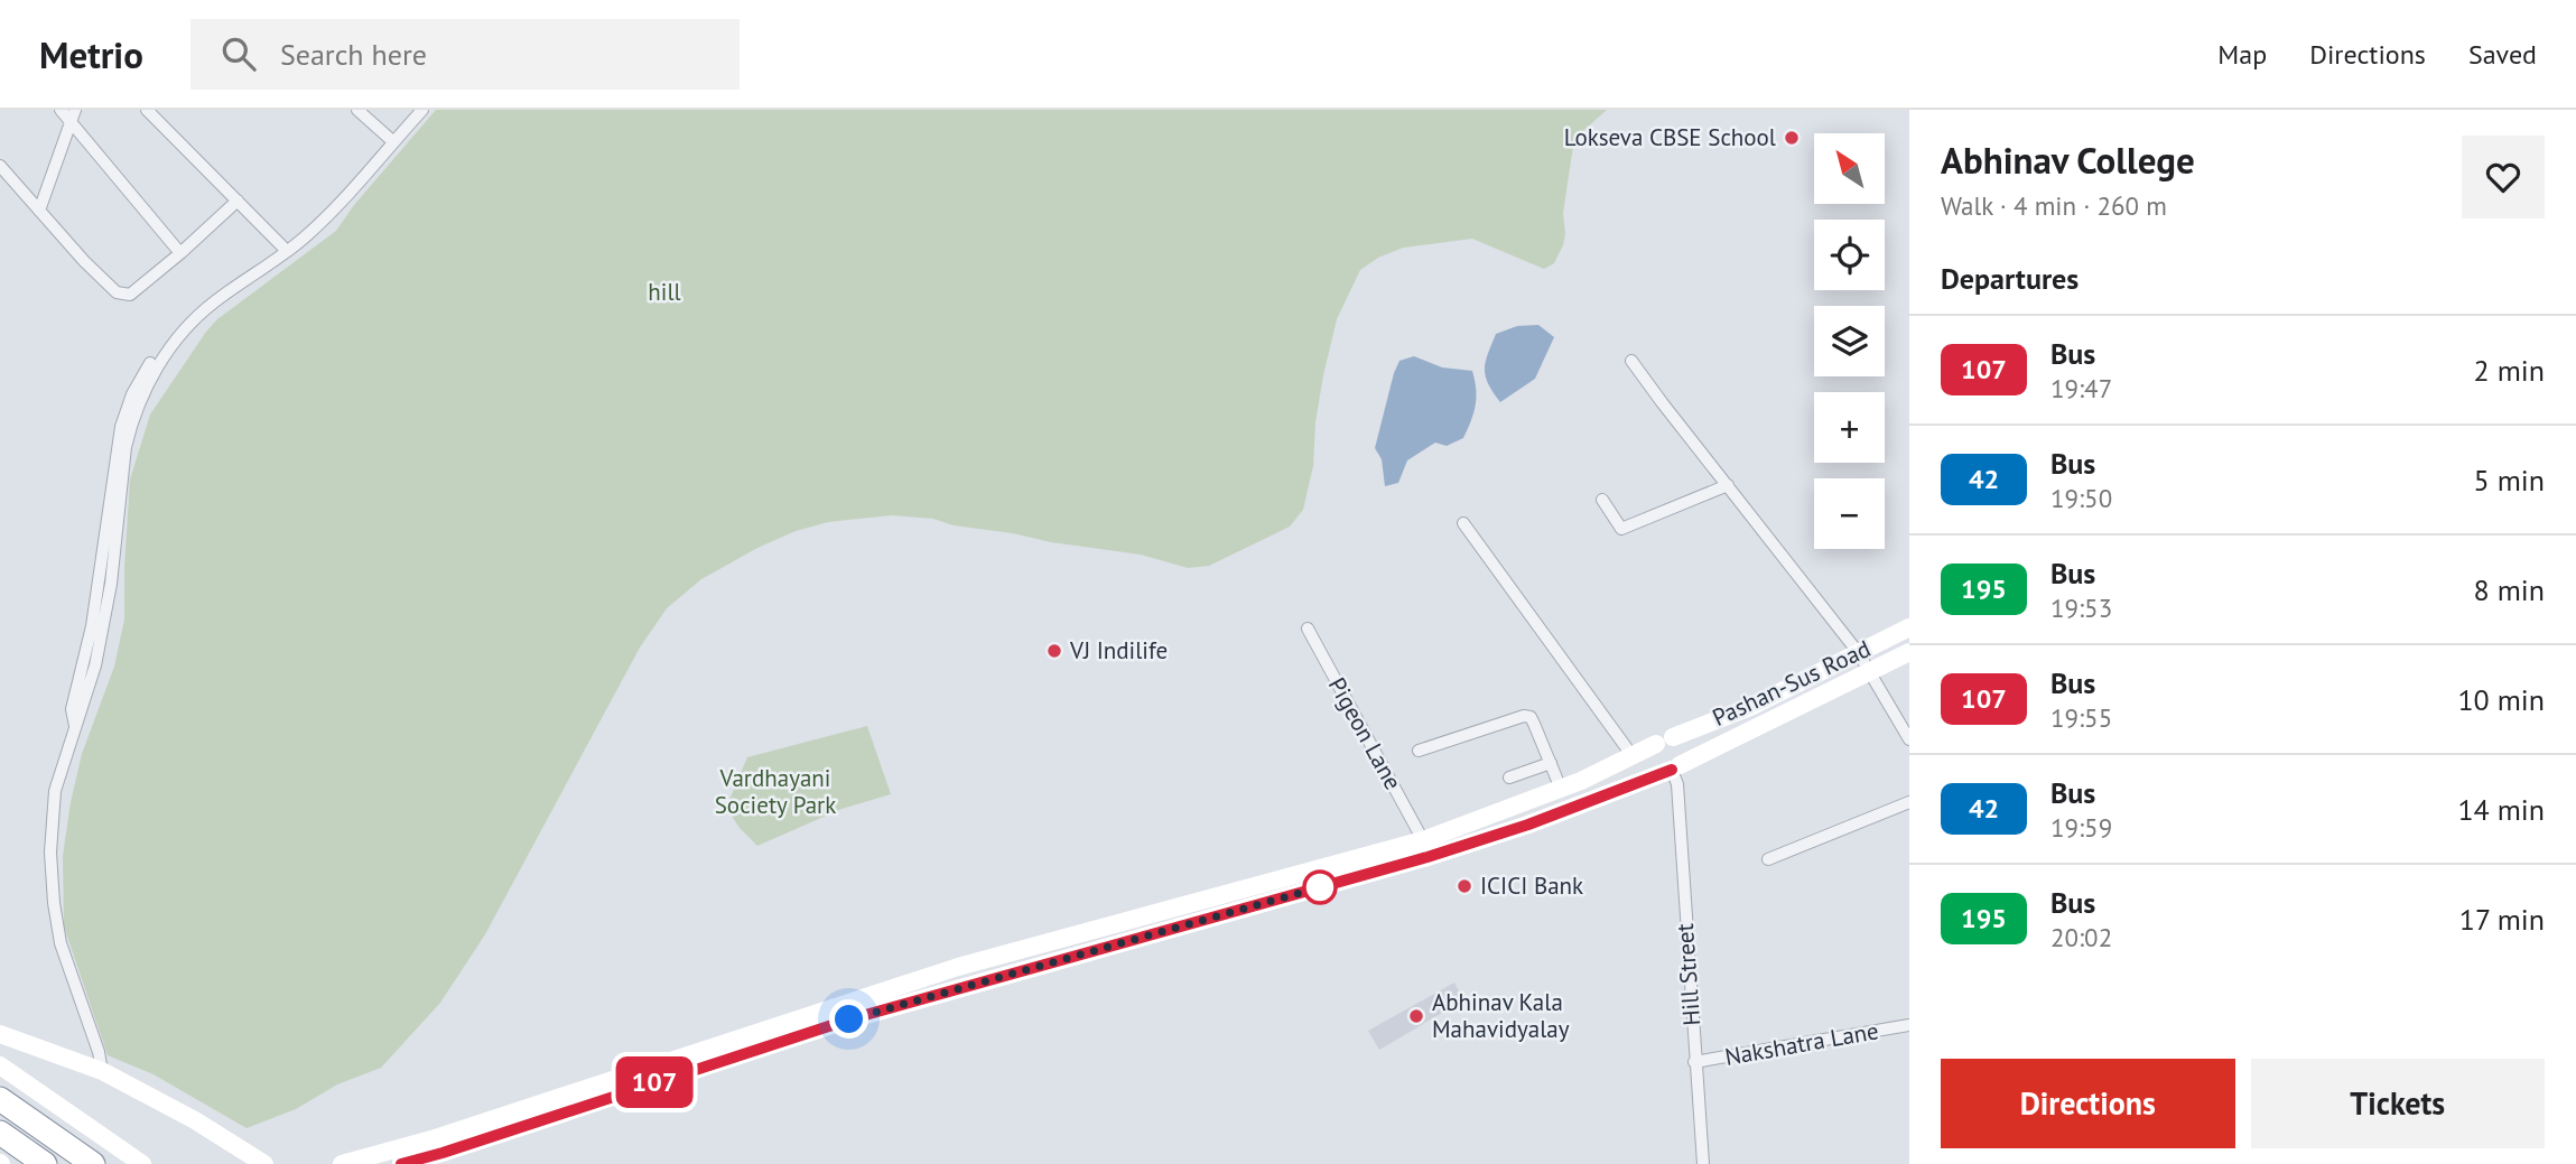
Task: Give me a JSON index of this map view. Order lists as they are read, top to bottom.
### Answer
{
  "streets": {
    "main road": ["Pashan-Sus Road"],
    "street": ["Pigeon Lane", "Hill Street", "Nakshatra Lane"]
  },
  "crossings": [
    ["Pashan-Sus Road", "Pigeon Lane"],
    ["Pashan-Sus Road", "Hill Street"],
    ["Hill Street", "Nakshatra Lane"]
  ],
  "parks": ["hill", "Vardhayani Society Park"],
  "places": [
    "Lokseva CBSE School",
    "VJ Indilife",
    "ICICI Bank",
    "Abhinav Kala Mahavidyalay"
  ],
  "lines": ["bus line 107"],
  "north": "top left",
  "page": {
    "header": "Metrio",
    "search": "Search here",
    "nav": ["Map", "Directions", "Saved"],
    "on_map": "107",
    "heading": [
      ["Abhinav College", "Walk · 4 min · 260 m"],
      "Departures"
    ],
    "map_buttons": ["+", "−"],
    "list": [
      {
        "mark": "107",
        "name": "Bus",
        "note": "19:47",
        "value": "2 min"
      },
      {
        "mark": "42",
        "name": "Bus",
        "note": "19:50",
        "value": "5 min"
      },
      {
        "mark": "195",
        "name": "Bus",
        "note": "19:53",
        "value": "8 min"
      },
      {
        "mark": "107",
        "name": "Bus",
        "note": "19:55",
        "value": "10 min"
      },
      {
        "mark": "42",
        "name": "Bus",
        "note": "19:59",
        "value": "14 min"
      },
      {
        "mark": "195",
        "name": "Bus",
        "note": "20:02",
        "value": "17 min"
      }
    ],
    "buttons": ["Directions", "Tickets"]
  }
}
